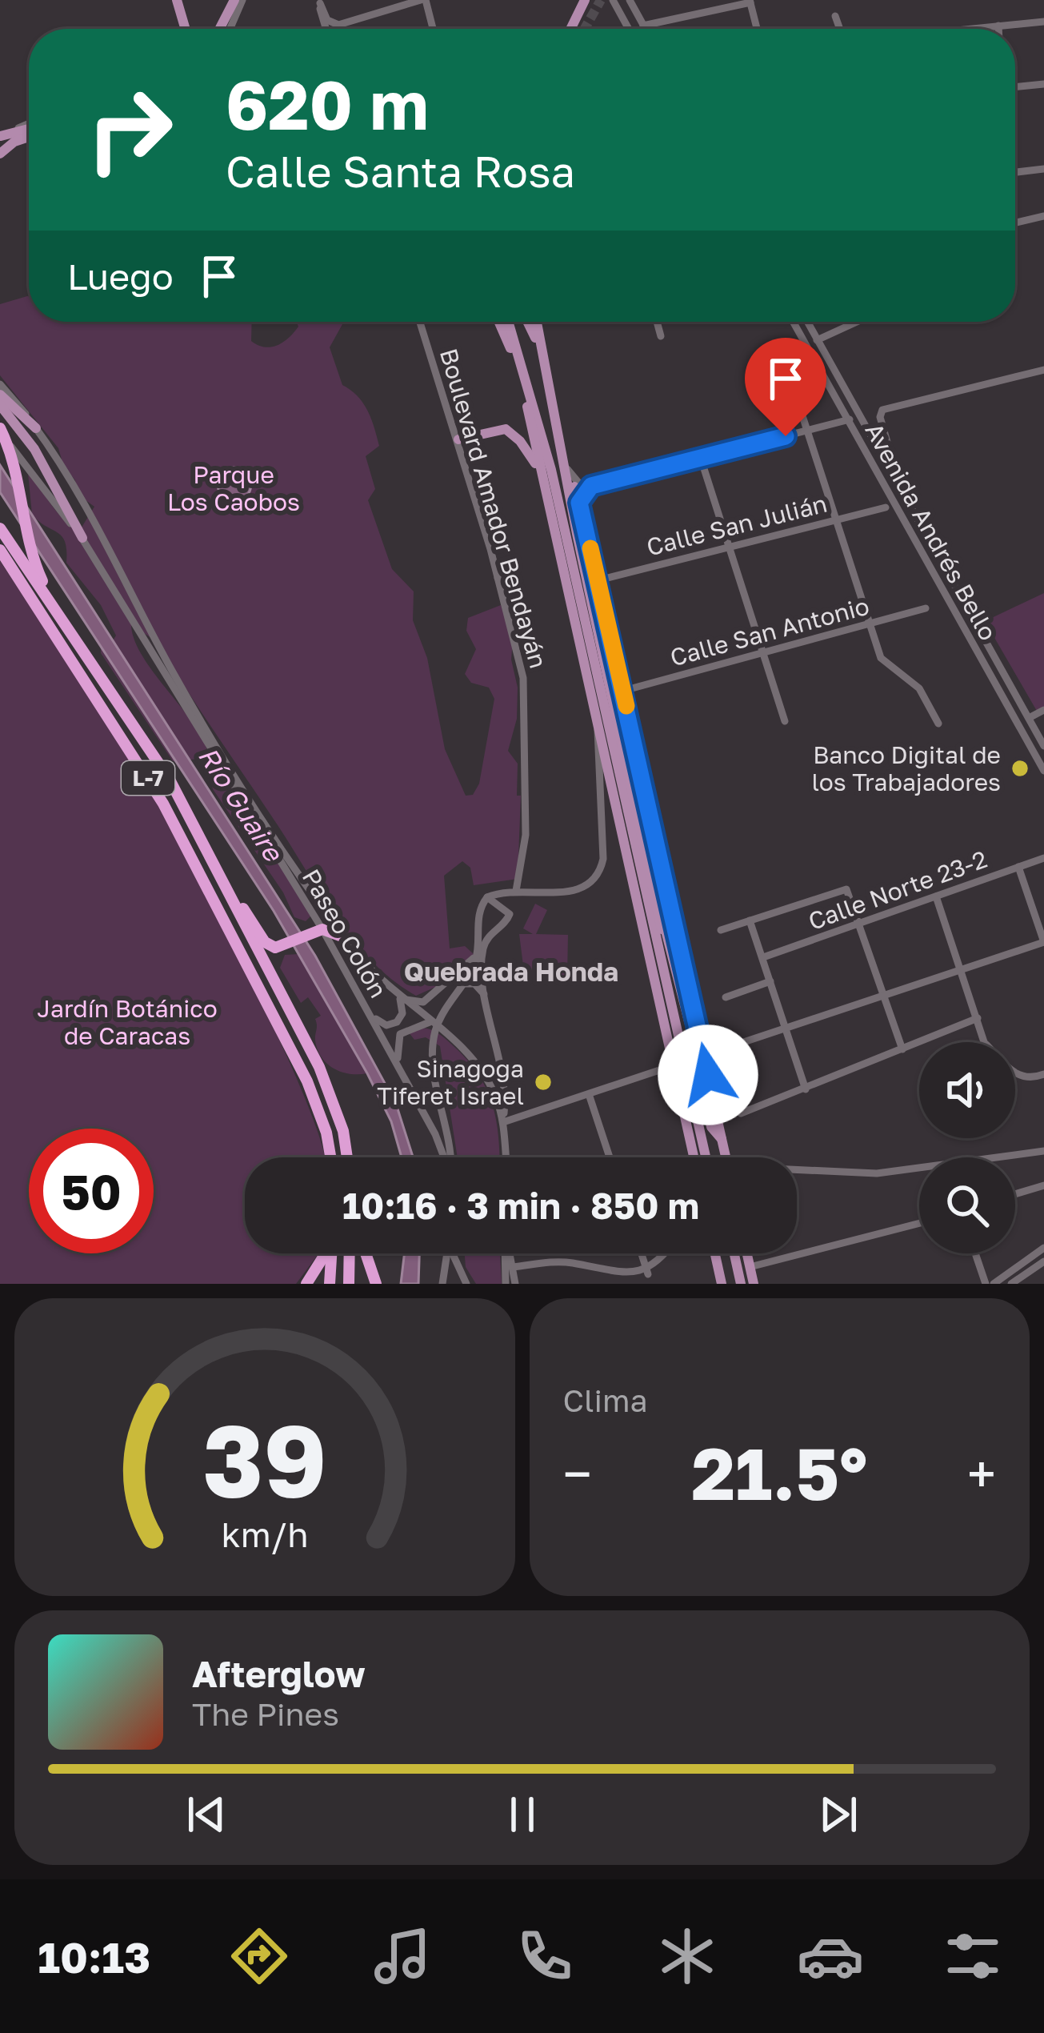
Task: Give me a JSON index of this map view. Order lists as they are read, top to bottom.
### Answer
{
  "streets": {
    "highway": ["L-7"],
    "street": [
      "Boulevard Amador Bendayán",
      "Calle San Julián",
      "Avenida Andrés Bello",
      "Calle San Antonio",
      "Calle Norte 23-2",
      "Paseo Colón"
    ]
  },
  "districts": ["Quebrada Honda"],
  "water": ["Río Guaire"],
  "parks": ["Parque Los Caobos", "Jardín Botánico de Caracas"],
  "places": ["Banco Digital de los Trabajadores", "Sinagoga Tiferet Israel"],
  "page": {
    "turn": ["620 m", "Calle Santa Rosa"],
    "then": "Luego",
    "limit": "50",
    "trip": "10:16 · 3 min · 850 m",
    "tile": "Clima",
    "heat": ["−", "21.5°", "+"],
    "song": ["Afterglow", "The Pines"],
    "tabs": "10:13",
    "gauge": ["39", "km/h"]
  }
}
